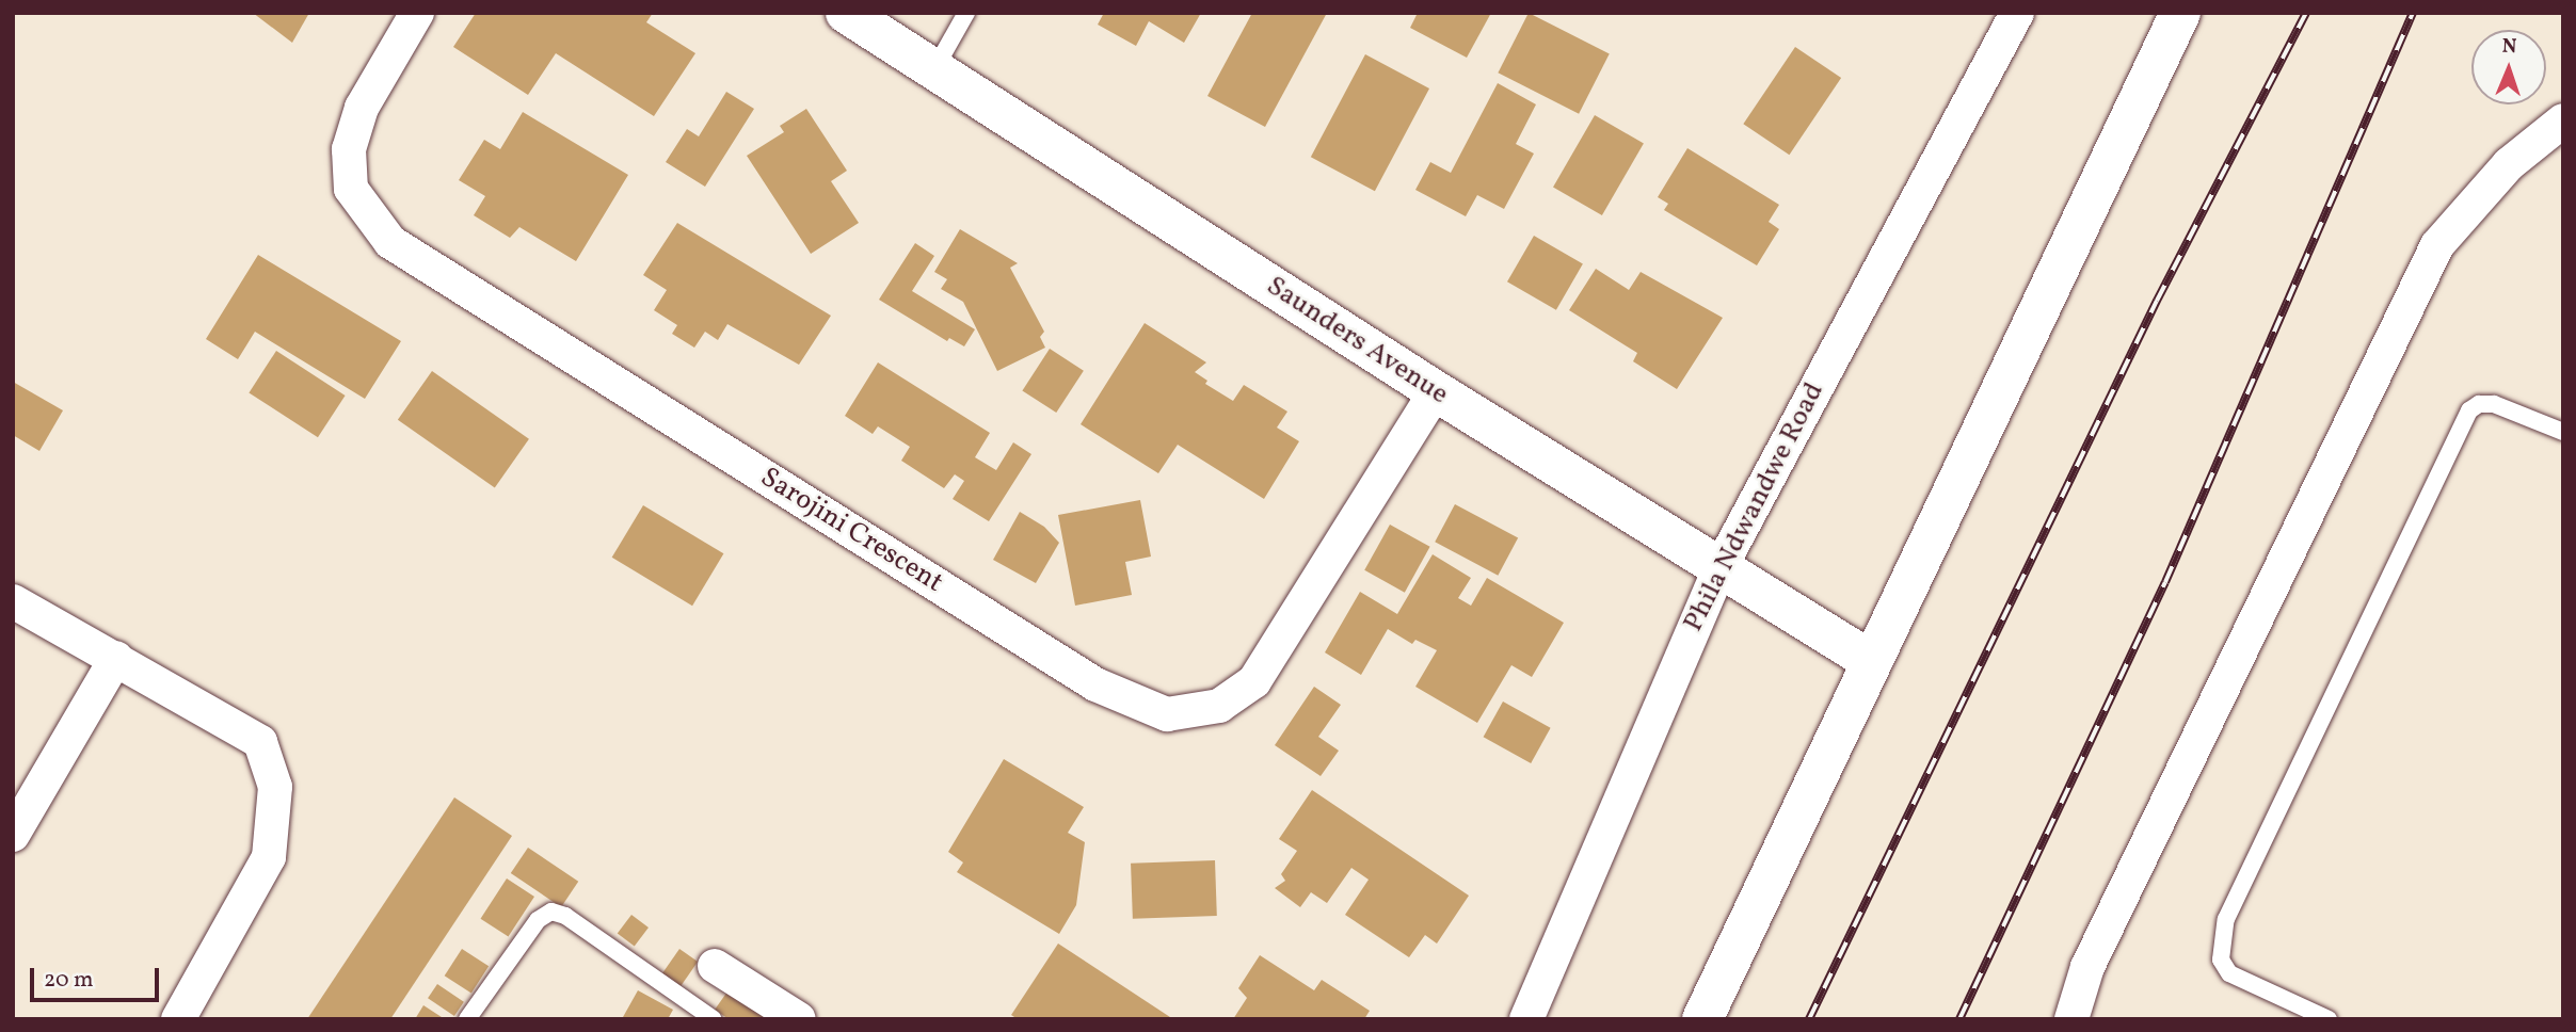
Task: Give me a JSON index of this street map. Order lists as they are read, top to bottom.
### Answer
{
  "streets": {
    "street": ["Saunders Avenue", "Phila Ndwandwe Road", "Sarojini Crescent"]
  },
  "crossings": [
    ["Saunders Avenue", "Phila Ndwandwe Road"],
    ["Saunders Avenue", "Sarojini Crescent"]
  ],
  "scale_bar": "20 m",
  "north": "top"
}
